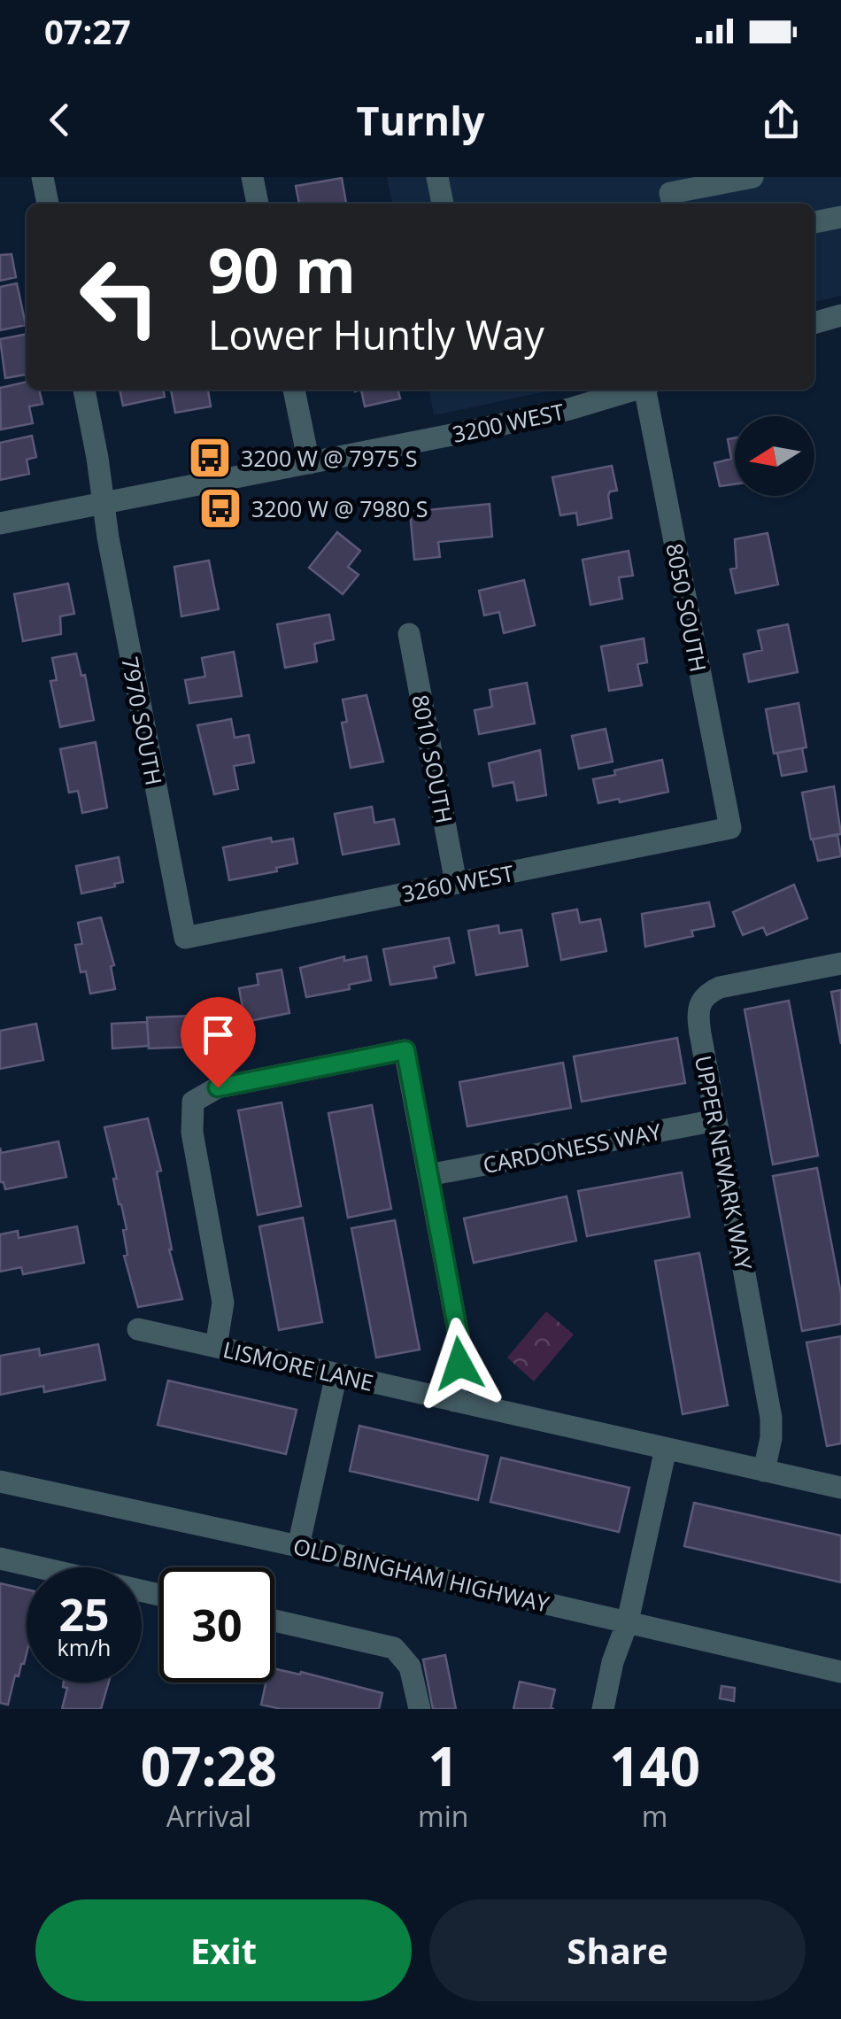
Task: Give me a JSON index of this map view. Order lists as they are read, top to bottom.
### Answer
{
  "streets": {
    "street": [
      "3200 WEST",
      "8050 SOUTH",
      "7970 SOUTH",
      "8010 SOUTH",
      "3260 WEST",
      "CARDONESS WAY",
      "UPPER NEWARK WAY",
      "LISMORE LANE",
      "OLD BINGHAM HIGHWAY"
    ]
  },
  "crossings": [
    ["3200 WEST", "7970 SOUTH"],
    ["8050 SOUTH", "3260 WEST"],
    ["7970 SOUTH", "3260 WEST"],
    ["8010 SOUTH", "3260 WEST"],
    ["CARDONESS WAY", "UPPER NEWARK WAY"],
    ["UPPER NEWARK WAY", "LISMORE LANE"]
  ],
  "places": {
    "bus stop": ["3200 W @ 7975 S", "3200 W @ 7980 S"]
  },
  "north": "left",
  "page": {
    "status": "07:27",
    "header": "Turnly",
    "turn": ["90 m", "Lower Huntly Way"],
    "speed": "25 km/h",
    "limit": "30",
    "eta": [
      "07:28",
      "Arrival",
      "1",
      "min",
      "140",
      "m"
    ],
    "buttons": ["Exit", "Share"]
  }
}
